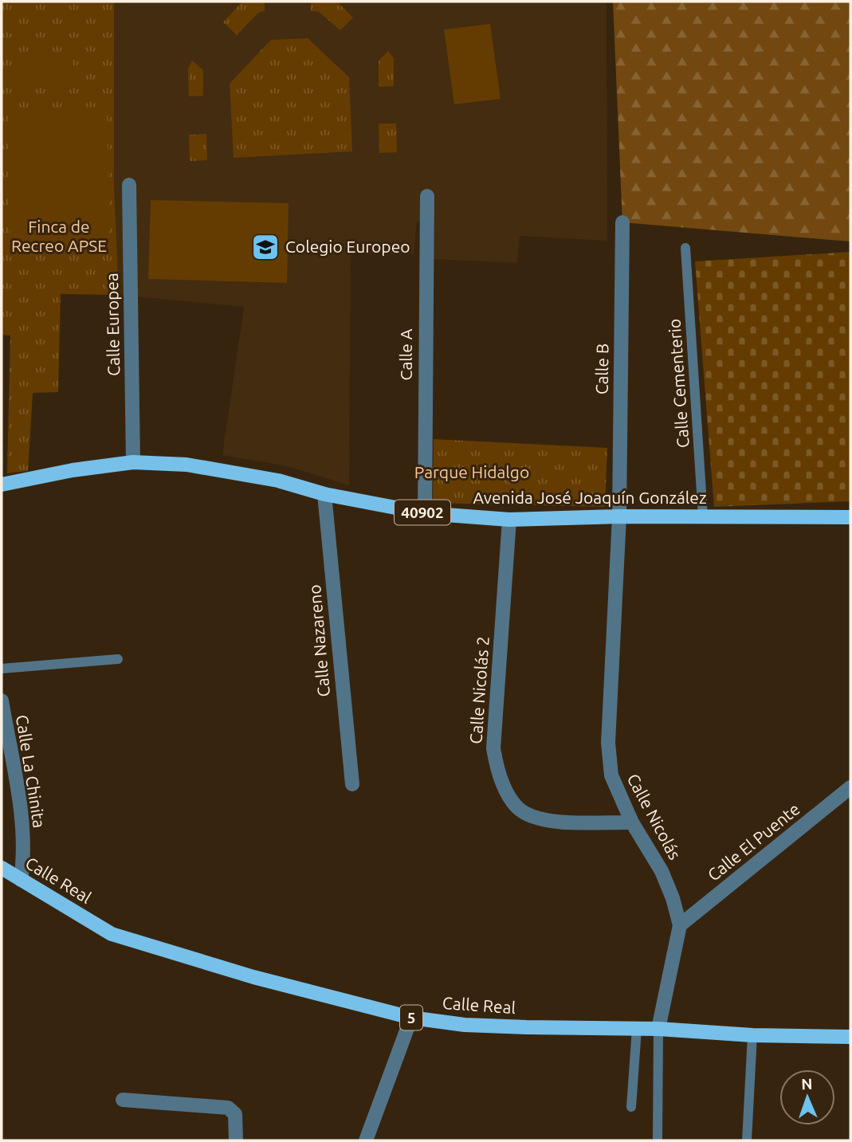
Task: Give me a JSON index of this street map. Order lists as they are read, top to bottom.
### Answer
{
  "streets": {
    "main road": [
      "Avenida José Joaquín González",
      "40902",
      "Calle Real",
      "5"
    ],
    "street": [
      "Calle Europea",
      "Calle A",
      "Calle B",
      "Calle Nazareno",
      "Calle Nicolás 2",
      "Calle La Chinita",
      "Calle Nicolás",
      "Calle El Puente"
    ],
    "lane": ["Calle Cementerio"]
  },
  "crossings": [
    ["Calle Europea", "Avenida José Joaquín González"],
    ["Calle A", "Avenida José Joaquín González"],
    ["Calle B", "Avenida José Joaquín González"],
    ["Calle B", "Calle Nicolás"],
    ["Calle Cementerio", "Avenida José Joaquín González"],
    ["Avenida José Joaquín González", "Calle Nazareno"],
    ["Avenida José Joaquín González", "Calle Nicolás 2"],
    ["Avenida José Joaquín González", "Calle Nicolás"],
    ["Calle Nicolás 2", "Calle Nicolás"],
    ["Calle La Chinita", "Calle Real"],
    ["Calle Nicolás", "Calle El Puente"],
    ["Calle Nicolás", "Calle Real"]
  ],
  "parks": ["Finca de Recreo APSE", "Parque Hidalgo"],
  "places": {
    "school or university": ["Colegio Europeo"]
  },
  "north": "top"
}
